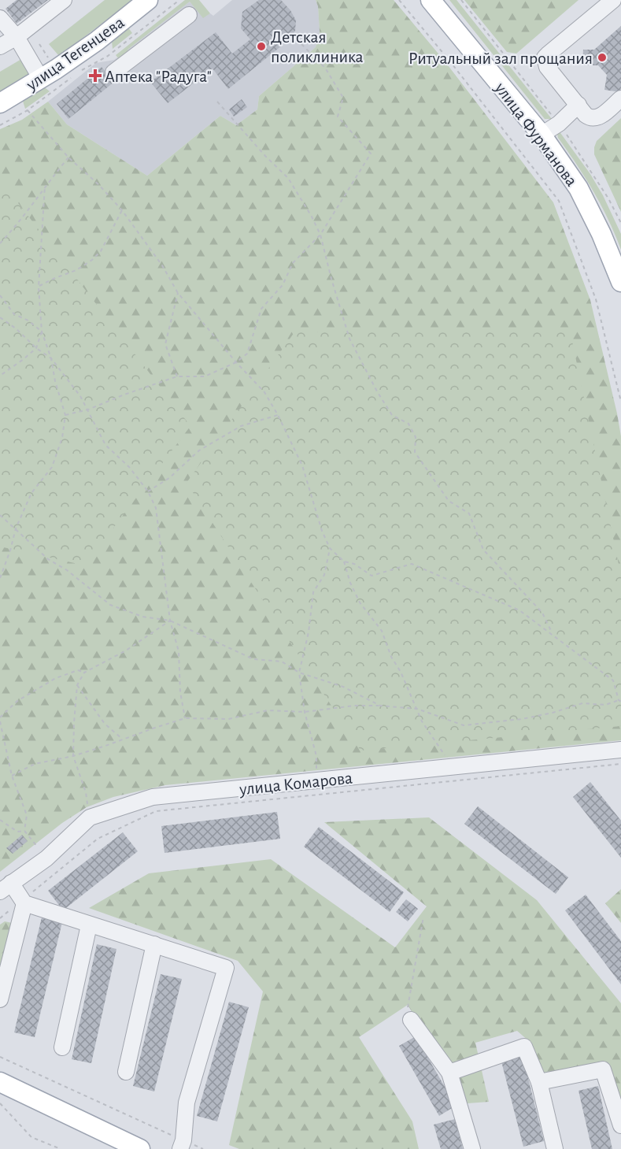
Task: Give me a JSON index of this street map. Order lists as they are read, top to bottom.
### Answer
{
  "streets": {
    "main road": ["улица Тегенцева", "улица Фурманова"],
    "street": ["улица Комарова"]
  },
  "places": {
    "other": ["Детская поликлиника", "Ритуальный зал прощания"],
    "health": ["Аптека \"Радуга\""]
  }
}
